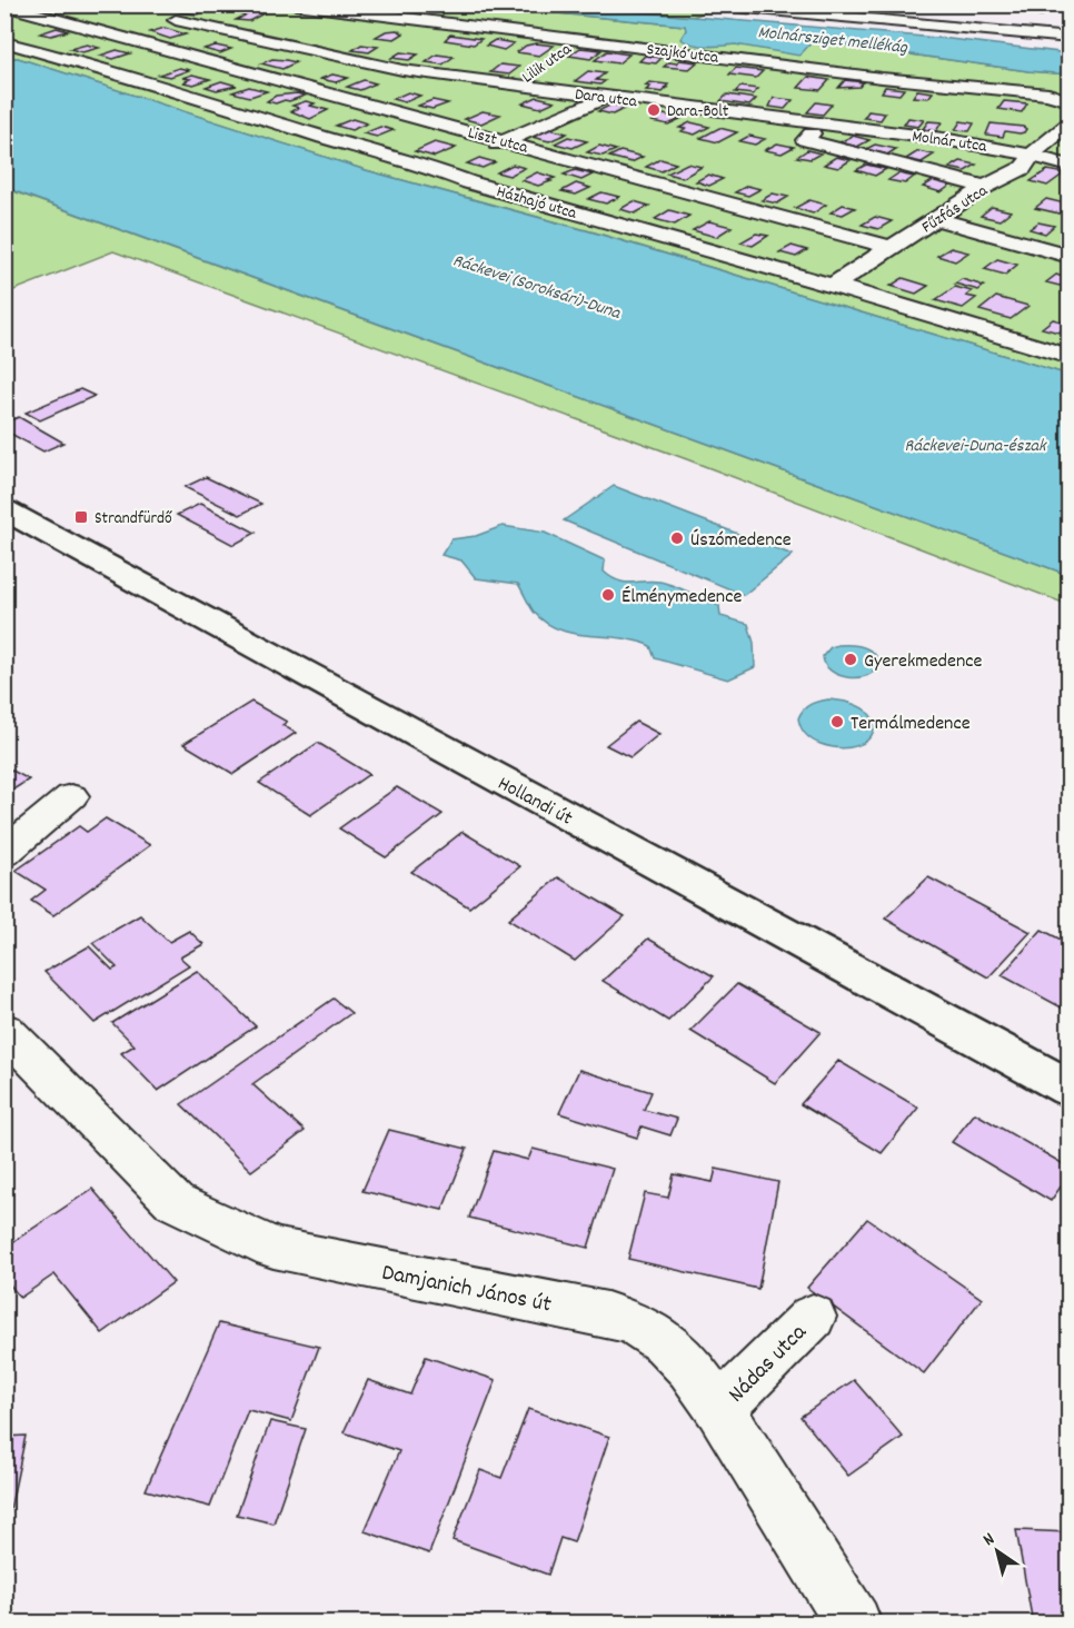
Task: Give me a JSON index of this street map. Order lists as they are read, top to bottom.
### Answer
{
  "streets": {
    "street": [
      "Szajkó utca",
      "Lilik utca",
      "Dara utca",
      "Liszt utca",
      "Molnár utca",
      "Házhajó utca",
      "Fűzfás utca",
      "Hollandi út",
      "Damjanich János út",
      "Nádas utca"
    ]
  },
  "crossings": [
    ["Szajkó utca", "Lilik utca"],
    ["Lilik utca", "Dara utca"],
    ["Dara utca", "Molnár utca"],
    ["Liszt utca", "Fűzfás utca"],
    ["Molnár utca", "Fűzfás utca"],
    ["Házhajó utca", "Fűzfás utca"],
    ["Damjanich János út", "Nádas utca"]
  ],
  "water": ["Molnársziget mellékág", "Ráckevei (Soroksári)-Duna", "Ráckevei-Duna-észak"],
  "places": {
    "other": [
      "Dara-Bolt",
      "Úszómedence",
      "Élménymedence",
      "Gyerekmedence",
      "Termálmedence"
    ],
    "transit": ["Strandfürdő"]
  },
  "north": "top left"
}
